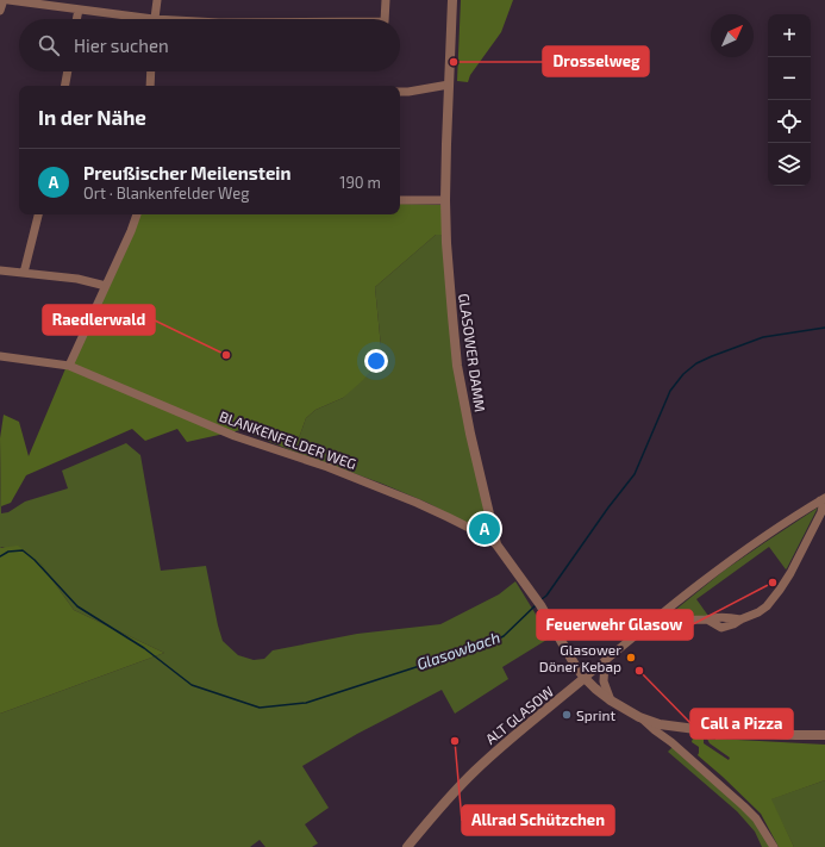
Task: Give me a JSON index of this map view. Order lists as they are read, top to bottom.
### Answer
{
  "streets": {
    "street": ["GLASOWER DAMM", "BLANKENFELDER WEG", "ALT GLASOW"]
  },
  "crossings": [
    ["GLASOWER DAMM", "BLANKENFELDER WEG"],
    ["GLASOWER DAMM", "ALT GLASOW"]
  ],
  "water": ["Glasowbach"],
  "places": [
    "Drosselweg",
    "Raedlerwald",
    "Feuerwehr Glasow",
    "Glasower Döner Kebap",
    "Call a Pizza",
    "Sprint",
    "Allrad Schützchen"
  ],
  "north": "top right",
  "page": {
    "map_buttons": ["+", "−"],
    "search": "Hier suchen",
    "heading": "In der Nähe",
    "list": [
      {
        "mark": "A",
        "name": "Preußischer Meilenstein",
        "note": "Ort · Blankenfelder Weg",
        "value": "190 m"
      }
    ],
    "pins": "A"
  }
}
